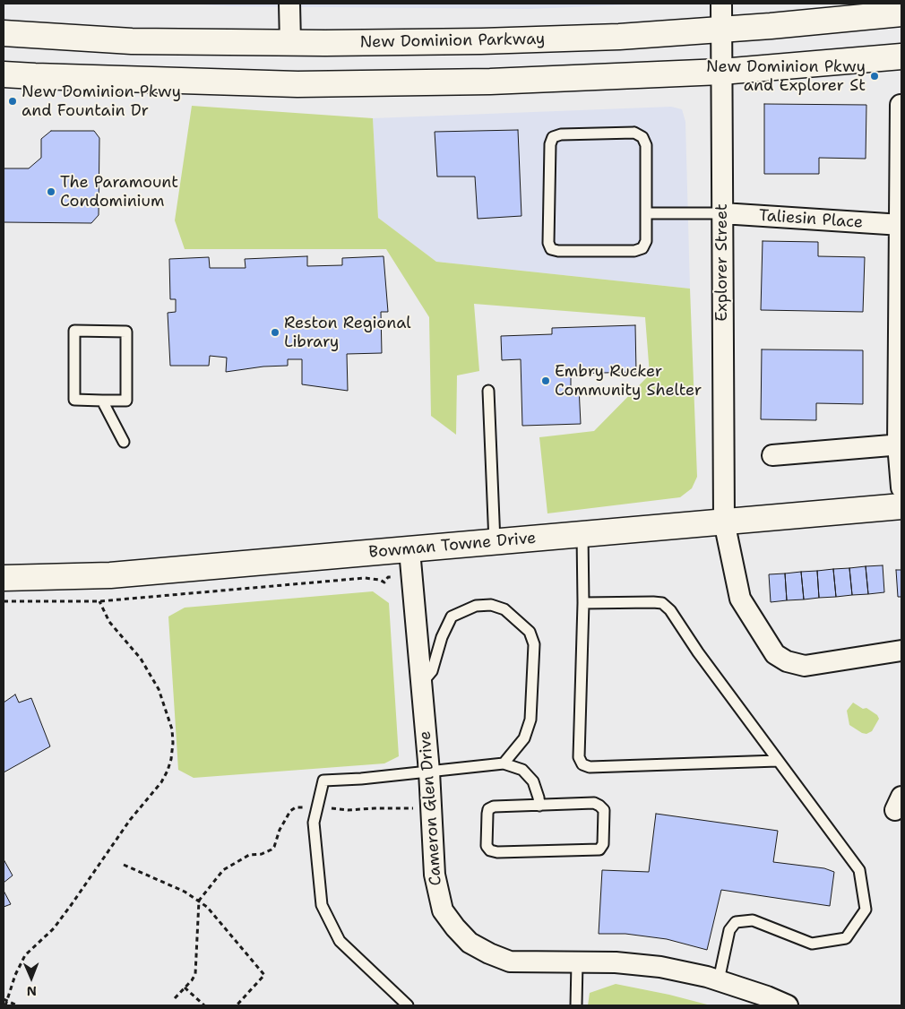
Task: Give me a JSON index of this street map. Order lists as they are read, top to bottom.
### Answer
{
  "streets": {
    "main road": ["New Dominion Parkway", "Bowman Towne Drive"],
    "street": ["Taliesin Place", "Explorer Street", "Cameron Glen Drive"]
  },
  "crossings": [
    ["New Dominion Parkway", "Explorer Street"],
    ["Taliesin Place", "Explorer Street"],
    ["Explorer Street", "Bowman Towne Drive"],
    ["Bowman Towne Drive", "Cameron Glen Drive"]
  ],
  "places": [
    "New Dominion Pkwy and Explorer St",
    "New Dominion Pkwy and Fountain Dr",
    "The Paramount Condominium",
    "Reston Regional Library",
    "Embry Rucker Community Shelter"
  ],
  "north": "bottom"
}
